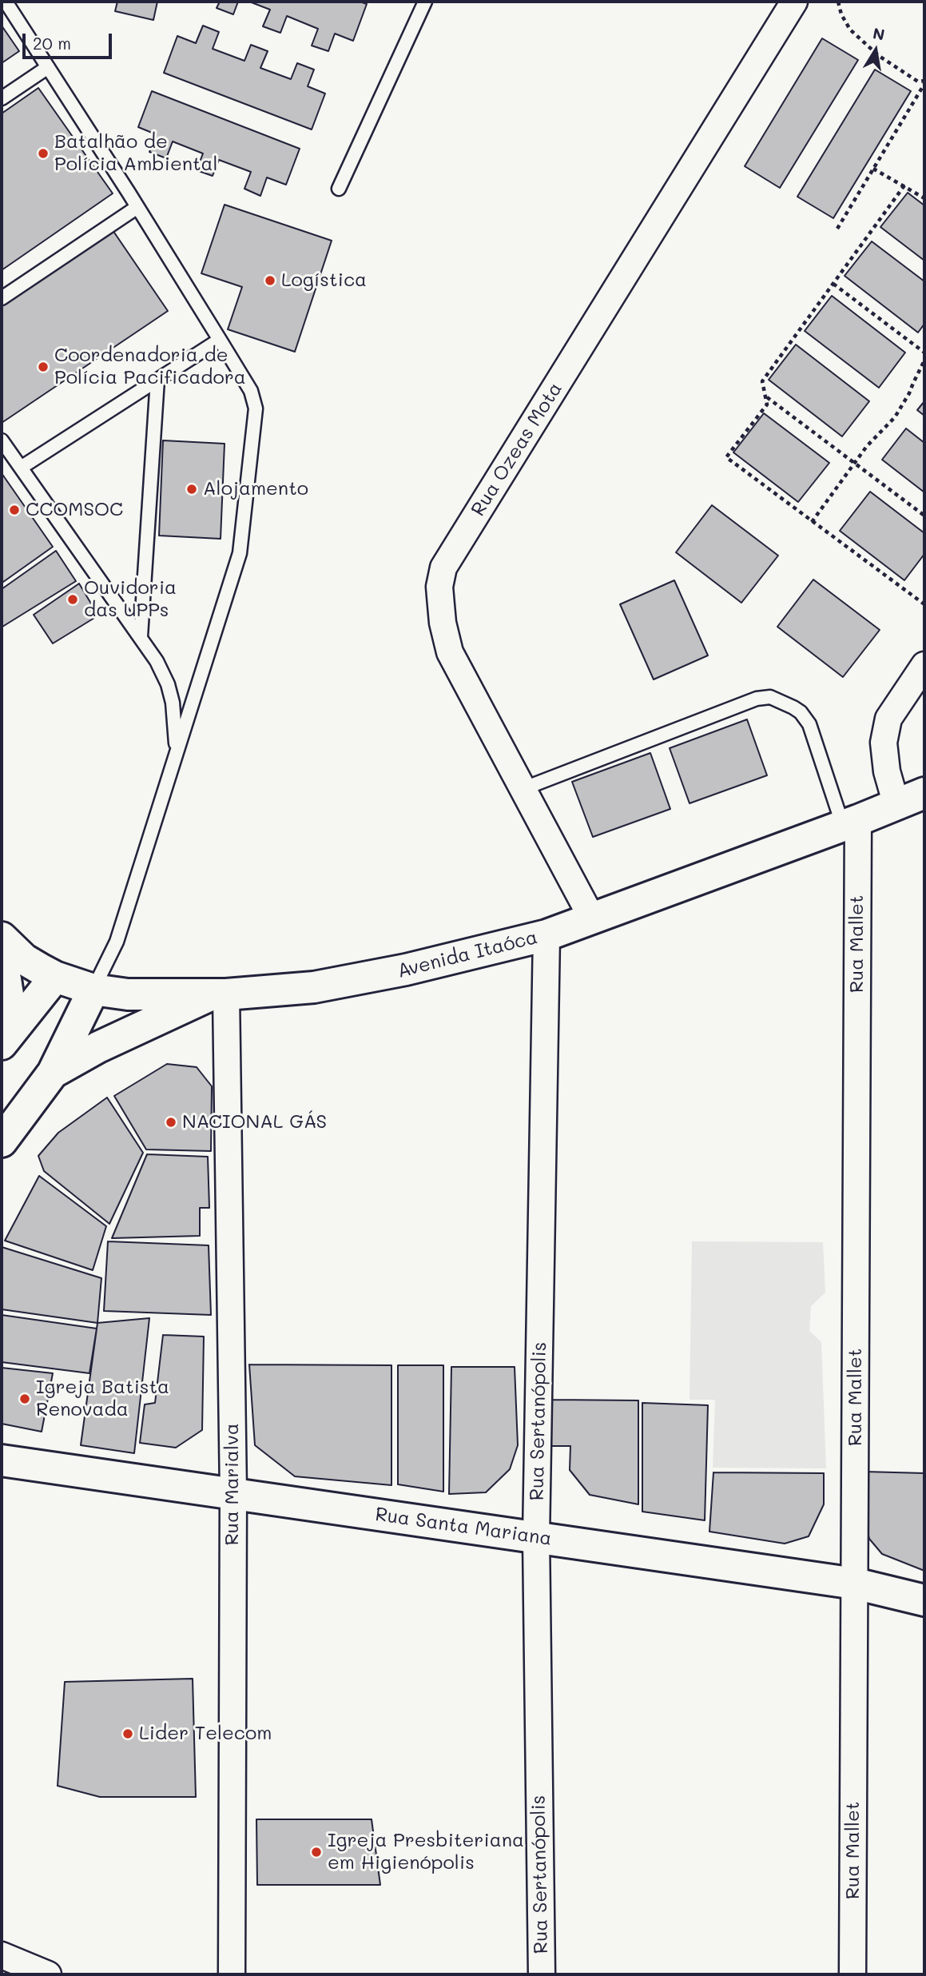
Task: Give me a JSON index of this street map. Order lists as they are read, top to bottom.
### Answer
{
  "streets": {
    "main road": ["Avenida Itaóca", "Rua Santa Mariana"],
    "street": [
      "Rua Ozeas Mota",
      "Rua Mallet",
      "Rua Sertanópolis",
      "Rua Marialva"
    ]
  },
  "crossings": [
    ["Rua Ozeas Mota", "Avenida Itaóca"],
    ["Rua Mallet", "Avenida Itaóca"],
    ["Rua Mallet", "Rua Santa Mariana"],
    ["Avenida Itaóca", "Rua Sertanópolis"],
    ["Avenida Itaóca", "Rua Marialva"],
    ["Rua Sertanópolis", "Rua Santa Mariana"],
    ["Rua Marialva", "Rua Santa Mariana"]
  ],
  "places": [
    "Batalhão de Polícia Ambiental",
    "Logística",
    "Coordenadoria de Polícia Pacificadora",
    "Alojamento",
    "CCOMSOC",
    "Ouvidoria das UPPs",
    "NACIONAL GÁS",
    "Igreja Batista Renovada",
    "Lider Telecom",
    "Igreja Presbiteriana em Higienópolis"
  ],
  "scale_bar": "20 m",
  "north": "top"
}
